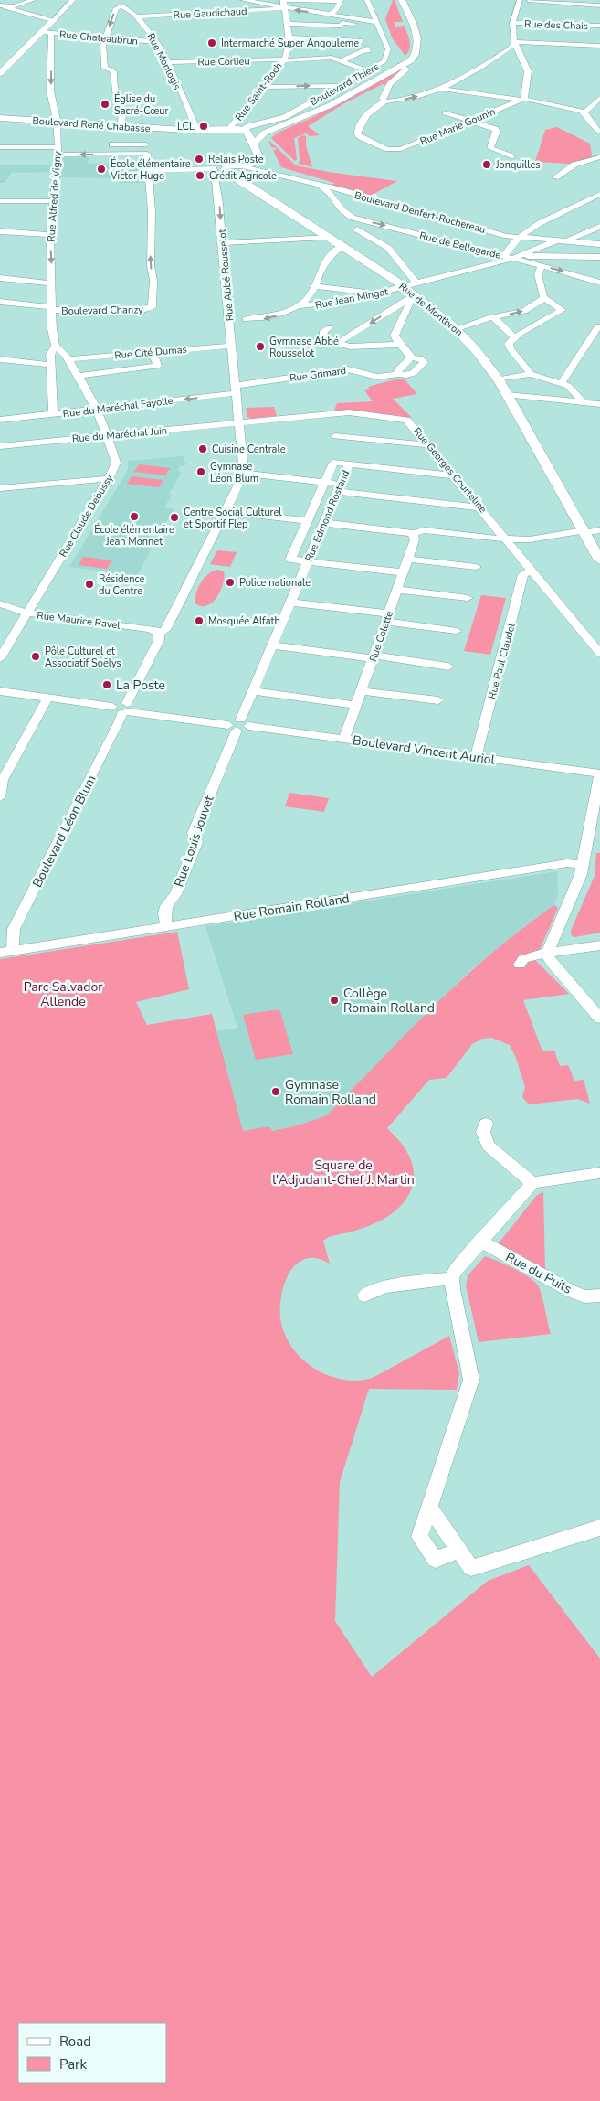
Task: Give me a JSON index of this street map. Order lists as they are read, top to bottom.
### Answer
{
  "streets": {
    "main road": ["Boulevard René Chabasse", "Rue Abbé Rousselot", "Rue de Montbron"],
    "street": [
      "Rue Gaudichaud",
      "Rue des Chais",
      "Rue Chateaubrun",
      "Rue Monlogis",
      "Rue Corlieu",
      "Boulevard Thiers",
      "Rue Saint-Roch",
      "Rue Marie Gounin",
      "Rue Alfred de Vigny",
      "Boulevard Denfert-Rochereau",
      "Rue de Bellegarde",
      "Rue Jean Mingat",
      "Boulevard Chanzy",
      "Rue Cité Dumas",
      "Rue Grimard",
      "Rue du Maréchal Fayolle",
      "Rue du Maréchal Juin",
      "Rue Georges Courteline",
      "Rue Claude Debussy",
      "Rue Edmond Rostand",
      "Rue Maurice Ravel",
      "Rue Colette",
      "Rue Paul Claudel",
      "Boulevard Vincent Auriol",
      "Boulevard Léon Blum",
      "Rue Louis Jouvet",
      "Rue Romain Rolland",
      "Rue du Puits"
    ]
  },
  "crossings": [
    ["Rue Gaudichaud", "Rue Monlogis"],
    ["Rue Gaudichaud", "Rue Saint-Roch"],
    ["Rue Chateaubrun", "Rue Monlogis"],
    ["Rue Chateaubrun", "Rue Alfred de Vigny"],
    ["Rue Monlogis", "Rue Corlieu"],
    ["Rue Monlogis", "Boulevard René Chabasse"],
    ["Rue Corlieu", "Boulevard Thiers"],
    ["Rue Corlieu", "Rue Saint-Roch"],
    ["Rue Saint-Roch", "Boulevard René Chabasse"],
    ["Boulevard René Chabasse", "Rue Alfred de Vigny"],
    ["Rue Alfred de Vigny", "Boulevard Chanzy"],
    ["Rue Alfred de Vigny", "Rue Cité Dumas"],
    ["Rue Alfred de Vigny", "Rue du Maréchal Fayolle"],
    ["Rue Alfred de Vigny", "Rue Claude Debussy"],
    ["Boulevard Denfert-Rochereau", "Rue de Bellegarde"],
    ["Rue Abbé Rousselot", "Rue de Montbron"],
    ["Rue Abbé Rousselot", "Rue Cité Dumas"],
    ["Rue Abbé Rousselot", "Rue Grimard"],
    ["Rue Abbé Rousselot", "Rue du Maréchal Fayolle"],
    ["Rue Jean Mingat", "Rue de Montbron"],
    ["Rue Cité Dumas", "Rue Claude Debussy"],
    ["Rue Grimard", "Rue du Maréchal Fayolle"],
    ["Rue du Maréchal Fayolle", "Rue Claude Debussy"],
    ["Rue du Maréchal Juin", "Rue Georges Courteline"],
    ["Rue du Maréchal Juin", "Rue Claude Debussy"],
    ["Rue Georges Courteline", "Rue Paul Claudel"],
    ["Rue Claude Debussy", "Rue Maurice Ravel"],
    ["Rue Edmond Rostand", "Boulevard Vincent Auriol"],
    ["Rue Edmond Rostand", "Rue Louis Jouvet"],
    ["Rue Maurice Ravel", "Boulevard Léon Blum"],
    ["Rue Colette", "Boulevard Vincent Auriol"],
    ["Rue Paul Claudel", "Boulevard Vincent Auriol"],
    ["Boulevard Vincent Auriol", "Boulevard Léon Blum"],
    ["Boulevard Vincent Auriol", "Rue Louis Jouvet"],
    ["Boulevard Léon Blum", "Rue Romain Rolland"],
    ["Rue Louis Jouvet", "Rue Romain Rolland"]
  ],
  "one_way": ["Rue du Maréchal Fayolle"],
  "parks": ["Parc Salvador Allende", "Square de l'Adjudant-Chef J. Martin"],
  "places": [
    "Intermarché Super Angouleme",
    "Église du Sacré-Cœur",
    "LCL",
    "Relais Poste",
    "Jonquilles",
    "École élémentaire Victor Hugo",
    "Crédit Agricole",
    "Gymnase Abbé Rousselot",
    "Cuisine Centrale",
    "Gymnase Léon Blum",
    "École élémentaire Jean Monnet",
    "Centre Social Culturel et Sportif Flep",
    "Police nationale",
    "Résidence du Centre",
    "Mosquée Alfath",
    "Pôle Culturel et Associatif Soëlys",
    "La Poste",
    "Collège Romain Rolland",
    "Gymnase Romain Rolland"
  ],
  "legend": ["Road", "Park"]
}
